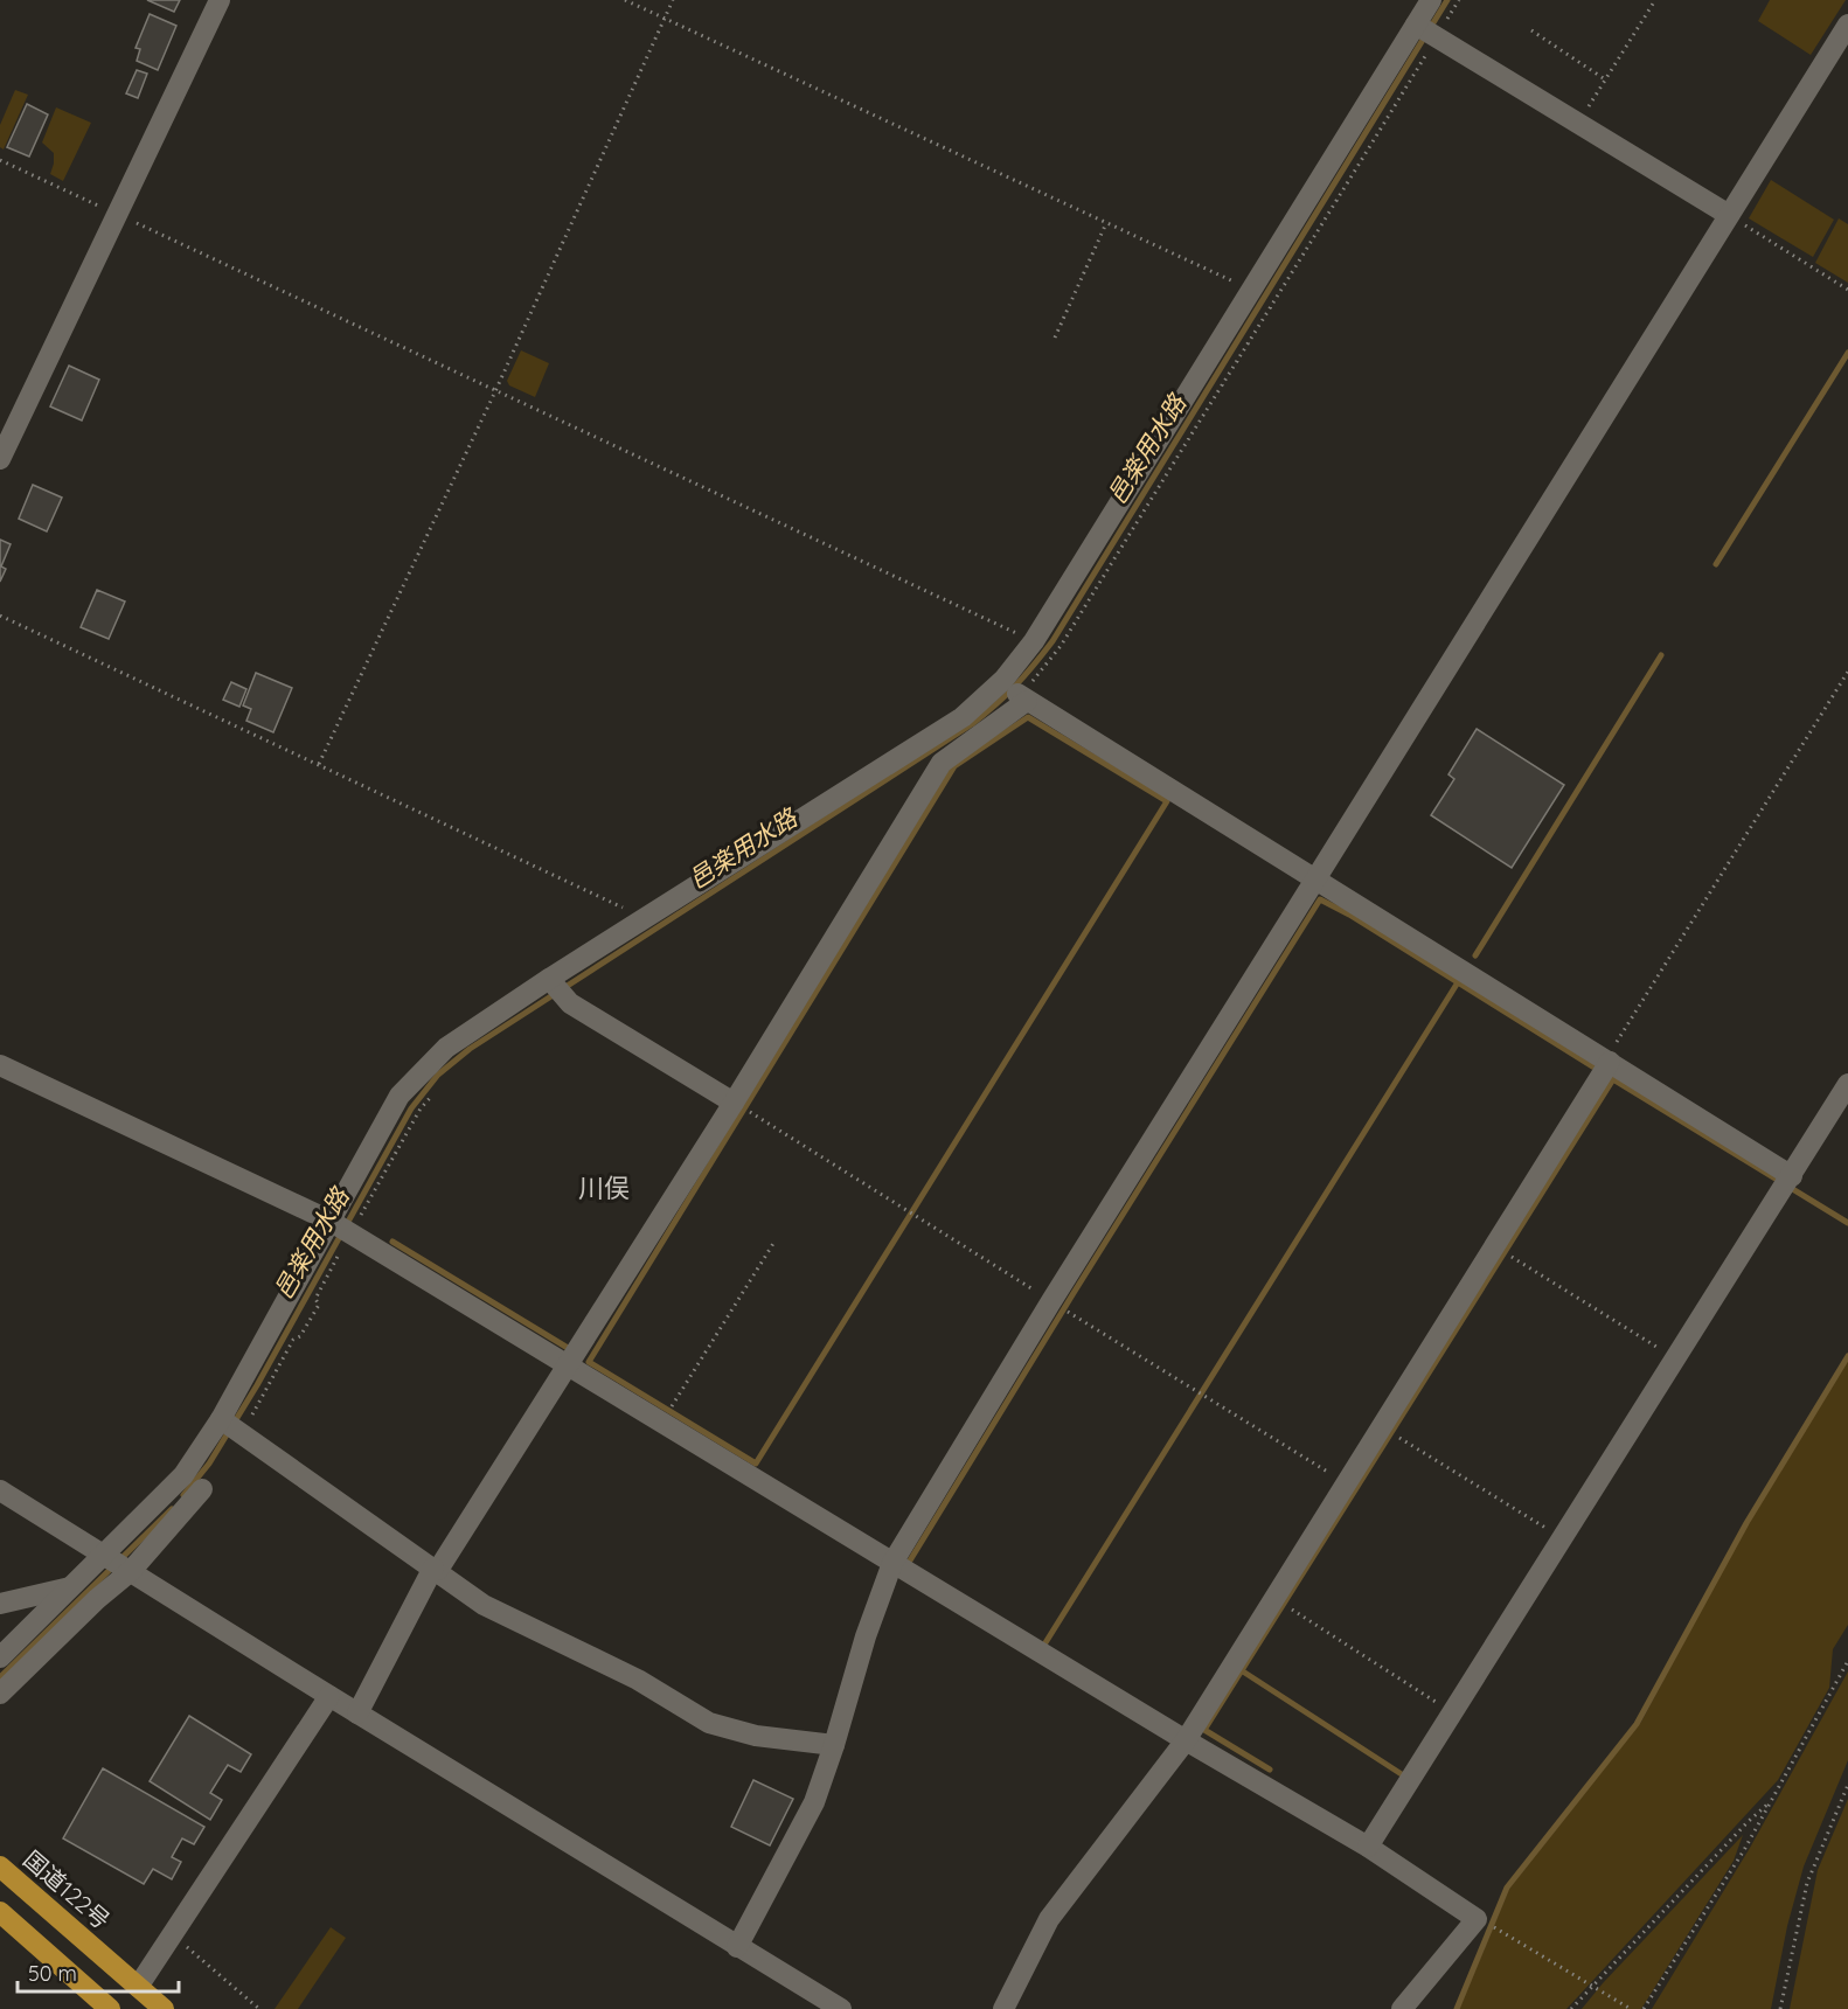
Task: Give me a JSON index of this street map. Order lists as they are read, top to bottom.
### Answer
{
  "streets": {
    "highway": ["国道122号"]
  },
  "districts": ["川俣"],
  "water": ["邑楽用水路"],
  "scale_bar": "50 m"
}
